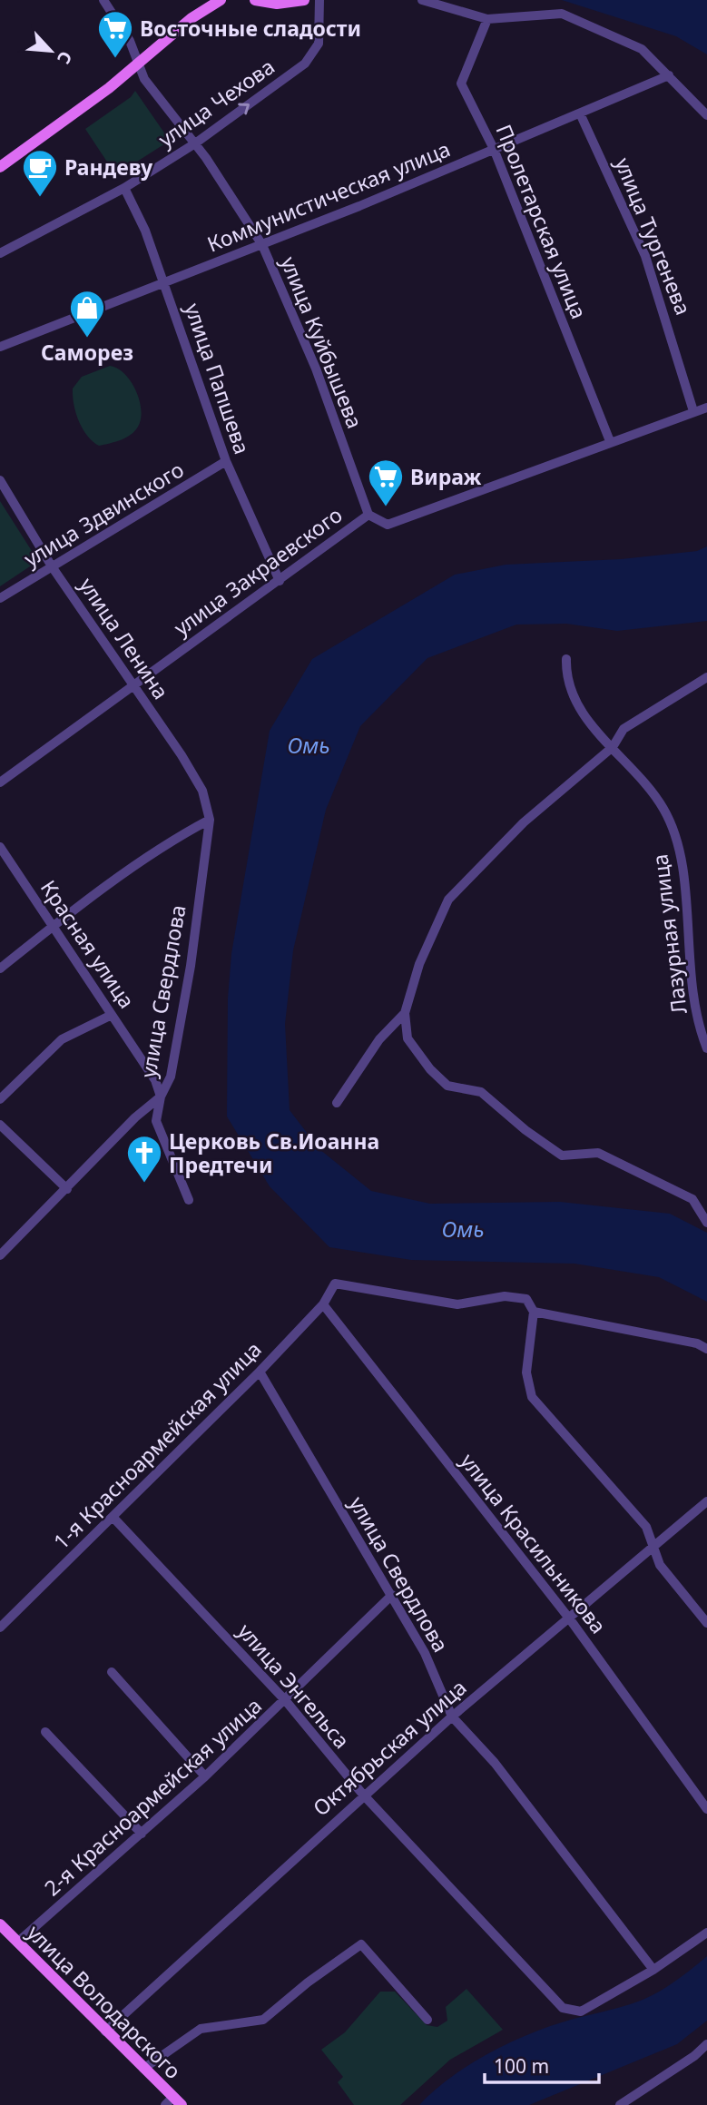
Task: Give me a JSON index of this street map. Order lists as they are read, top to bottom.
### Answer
{
  "streets": {
    "main road": ["улица Володарского"],
    "street": [
      "улица Чехова",
      "Коммунистическая улица",
      "Пролетарская улица",
      "улица Тургенева",
      "улица Куйбышева",
      "улица Папшева",
      "улица Здвинского",
      "улица Закраевского",
      "улица Ленина",
      "Лазурная улица",
      "Красная улица",
      "улица Свердлова",
      "1-я Красноармейская улица",
      "улица Красильникова",
      "улица Энгельса",
      "Октябрьская улица",
      "2-я Красноармейская улица"
    ]
  },
  "crossings": [
    ["улица Чехова", "улица Куйбышева"],
    ["улица Чехова", "улица Папшева"],
    ["Коммунистическая улица", "Пролетарская улица"],
    ["Коммунистическая улица", "улица Тургенева"],
    ["Коммунистическая улица", "улица Куйбышева"],
    ["Коммунистическая улица", "улица Папшева"],
    ["Пролетарская улица", "улица Закраевского"],
    ["улица Тургенева", "улица Закраевского"],
    ["улица Куйбышева", "улица Закраевского"],
    ["улица Папшева", "улица Здвинского"],
    ["улица Папшева", "улица Закраевского"],
    ["улица Здвинского", "улица Ленина"],
    ["улица Закраевского", "улица Ленина"],
    ["улица Ленина", "улица Свердлова"],
    ["Красная улица", "улица Свердлова"],
    ["улица Свердлова", "1-я Красноармейская улица"],
    ["улица Свердлова", "улица Энгельса"],
    ["улица Свердлова", "Октябрьская улица"],
    ["улица Свердлова", "2-я Красноармейская улица"],
    ["1-я Красноармейская улица", "улица Красильникова"],
    ["1-я Красноармейская улица", "улица Энгельса"],
    ["улица Красильникова", "Октябрьская улица"],
    ["улица Энгельса", "Октябрьская улица"],
    ["улица Энгельса", "2-я Красноармейская улица"],
    ["Октябрьская улица", "улица Володарского"],
    ["2-я Красноармейская улица", "улица Володарского"]
  ],
  "one_way": ["улица Чехова"],
  "water": ["Омь"],
  "places": {
    "supermarket": ["Восточные сладости", "Вираж"],
    "cafe": ["Рандеву"],
    "shop": ["Саморез"],
    "church": ["Церковь Св.Иоанна Предтечи"]
  },
  "scale_bar": "100 m",
  "north": "bottom right"
}
